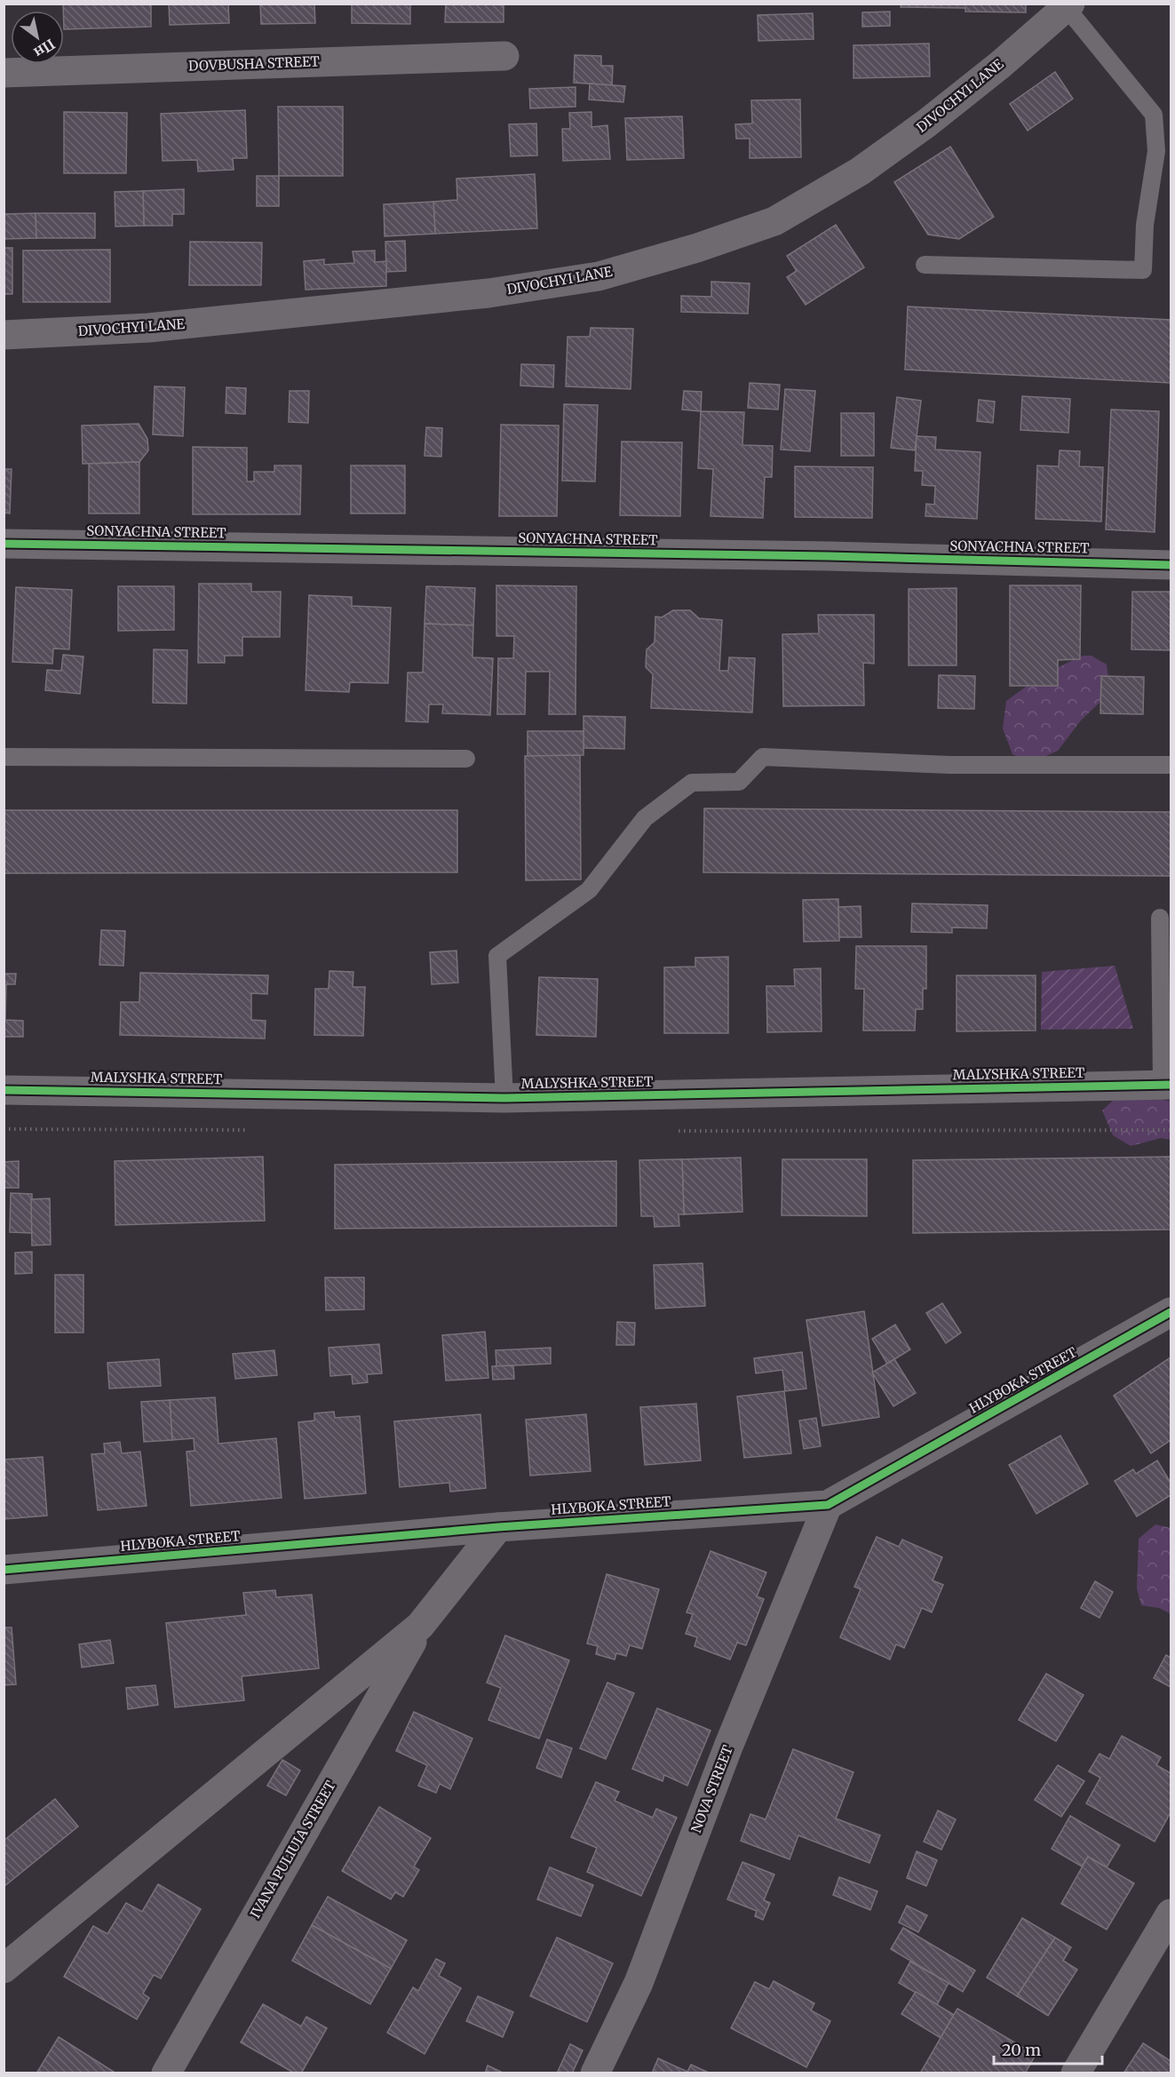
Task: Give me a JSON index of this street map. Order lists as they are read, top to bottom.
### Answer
{
  "streets": {
    "street": [
      "DOVBUSHA STREET",
      "DIVOCHYI LANE",
      "SONYACHNA STREET",
      "MALYSHKA STREET",
      "HLYBOKA STREET",
      "NOVA STREET",
      "IVANA PULIUIA STREET"
    ]
  },
  "crossings": [
    ["HLYBOKA STREET", "NOVA STREET"]
  ],
  "scale_bar": "20 m",
  "north": "bottom right"
}
